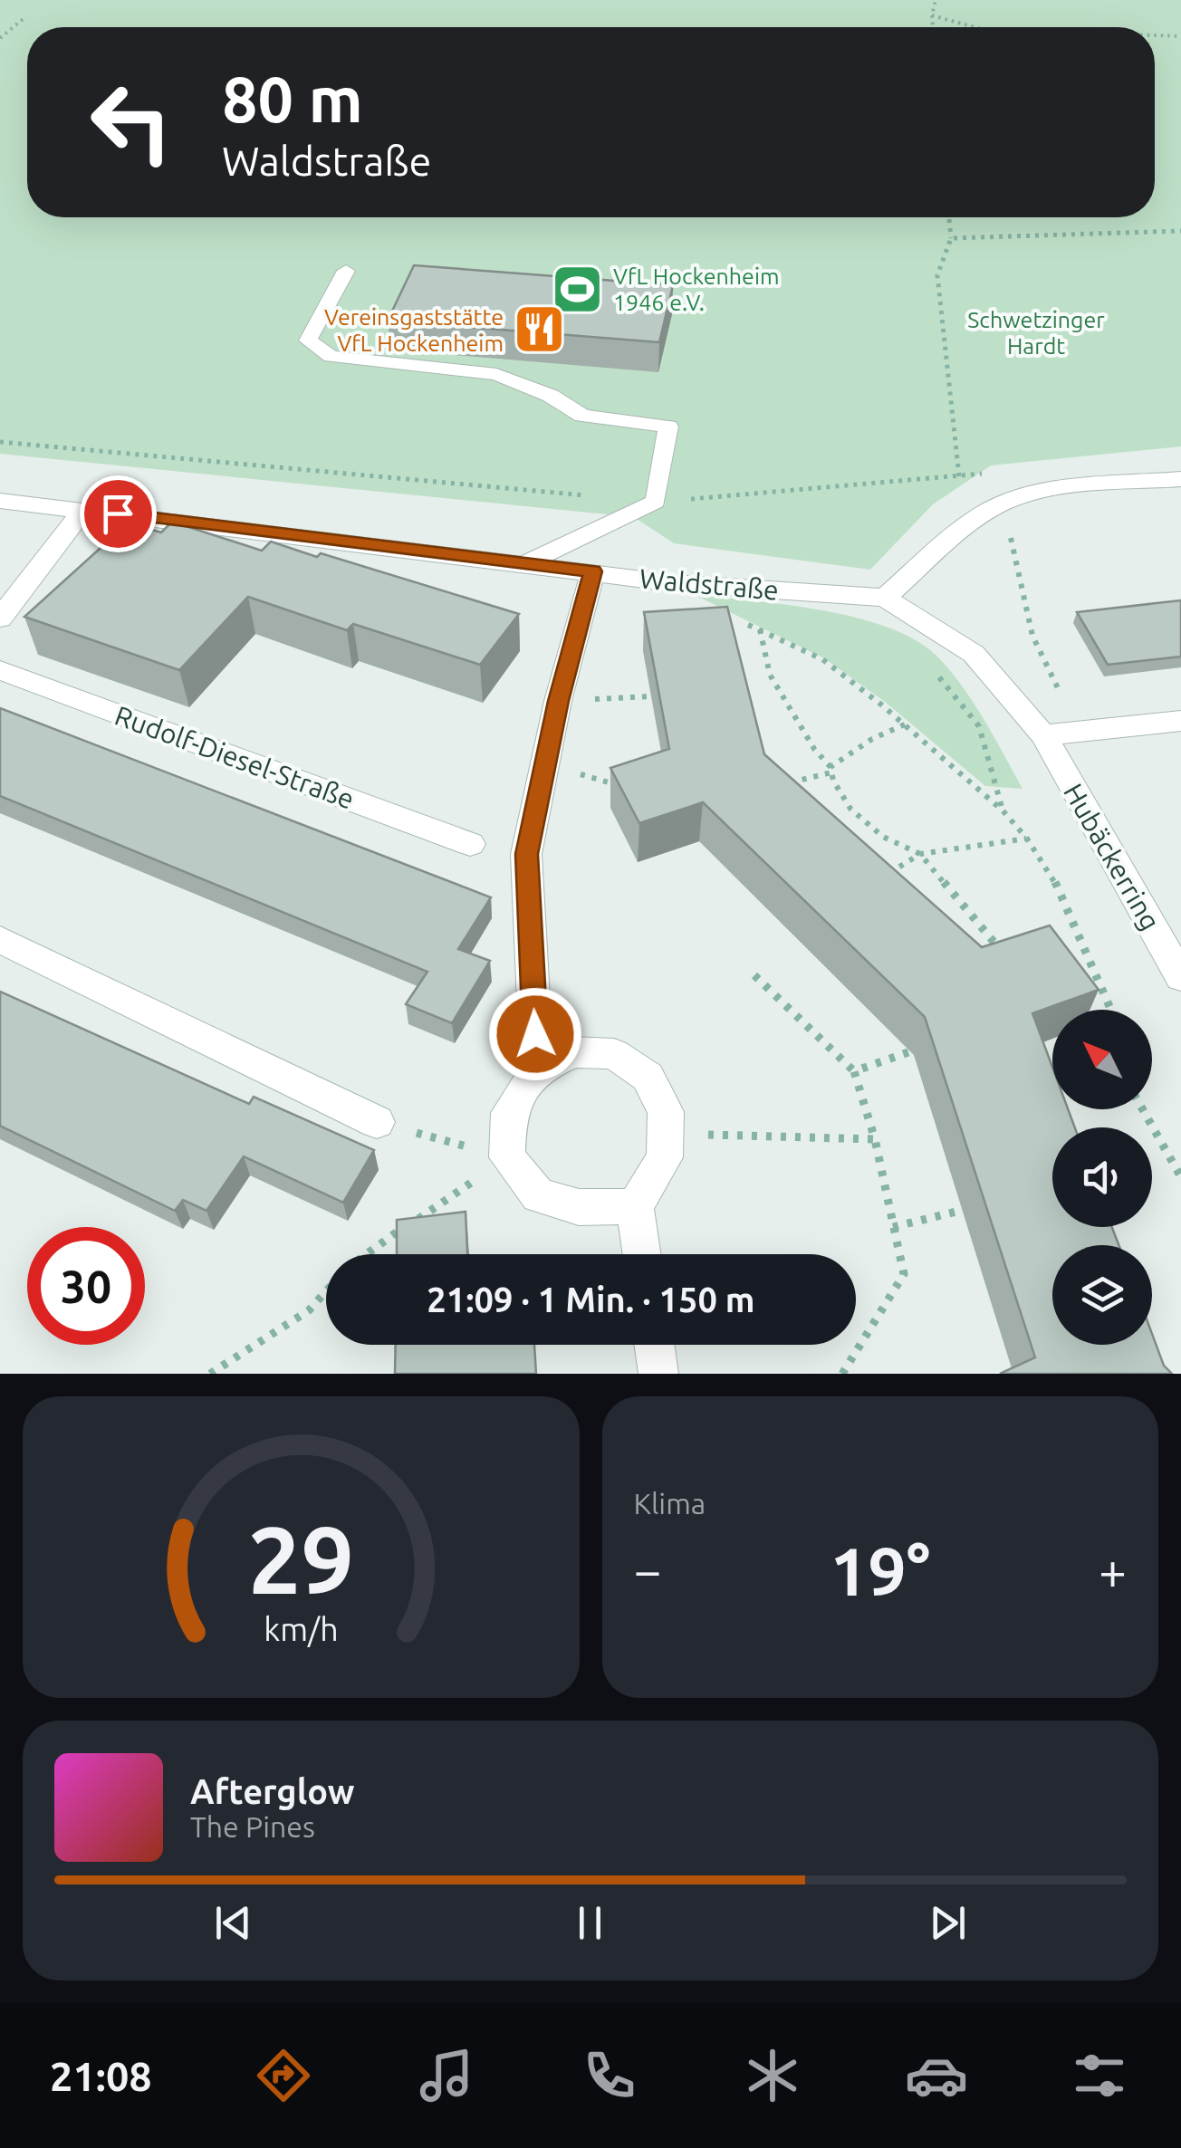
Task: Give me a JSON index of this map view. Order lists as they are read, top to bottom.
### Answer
{
  "streets": {
    "street": ["Waldstraße", "Rudolf-Diesel-Straße", "Hubäckerring"]
  },
  "crossings": [
    ["Waldstraße", "Hubäckerring"]
  ],
  "parks": ["Schwetzinger Hardt"],
  "places": {
    "sports": ["VfL Hockenheim 1946 e.V."],
    "restaurant": ["Vereinsgaststätte VfL Hockenheim"]
  },
  "north": "top left",
  "page": {
    "turn": ["80 m", "Waldstraße"],
    "limit": "30",
    "trip": "21:09 · 1 Min. · 150 m",
    "tile": "Klima",
    "heat": ["−", "19°", "+"],
    "song": ["Afterglow", "The Pines"],
    "tabs": "21:08",
    "gauge": ["29", "km/h"]
  }
}
